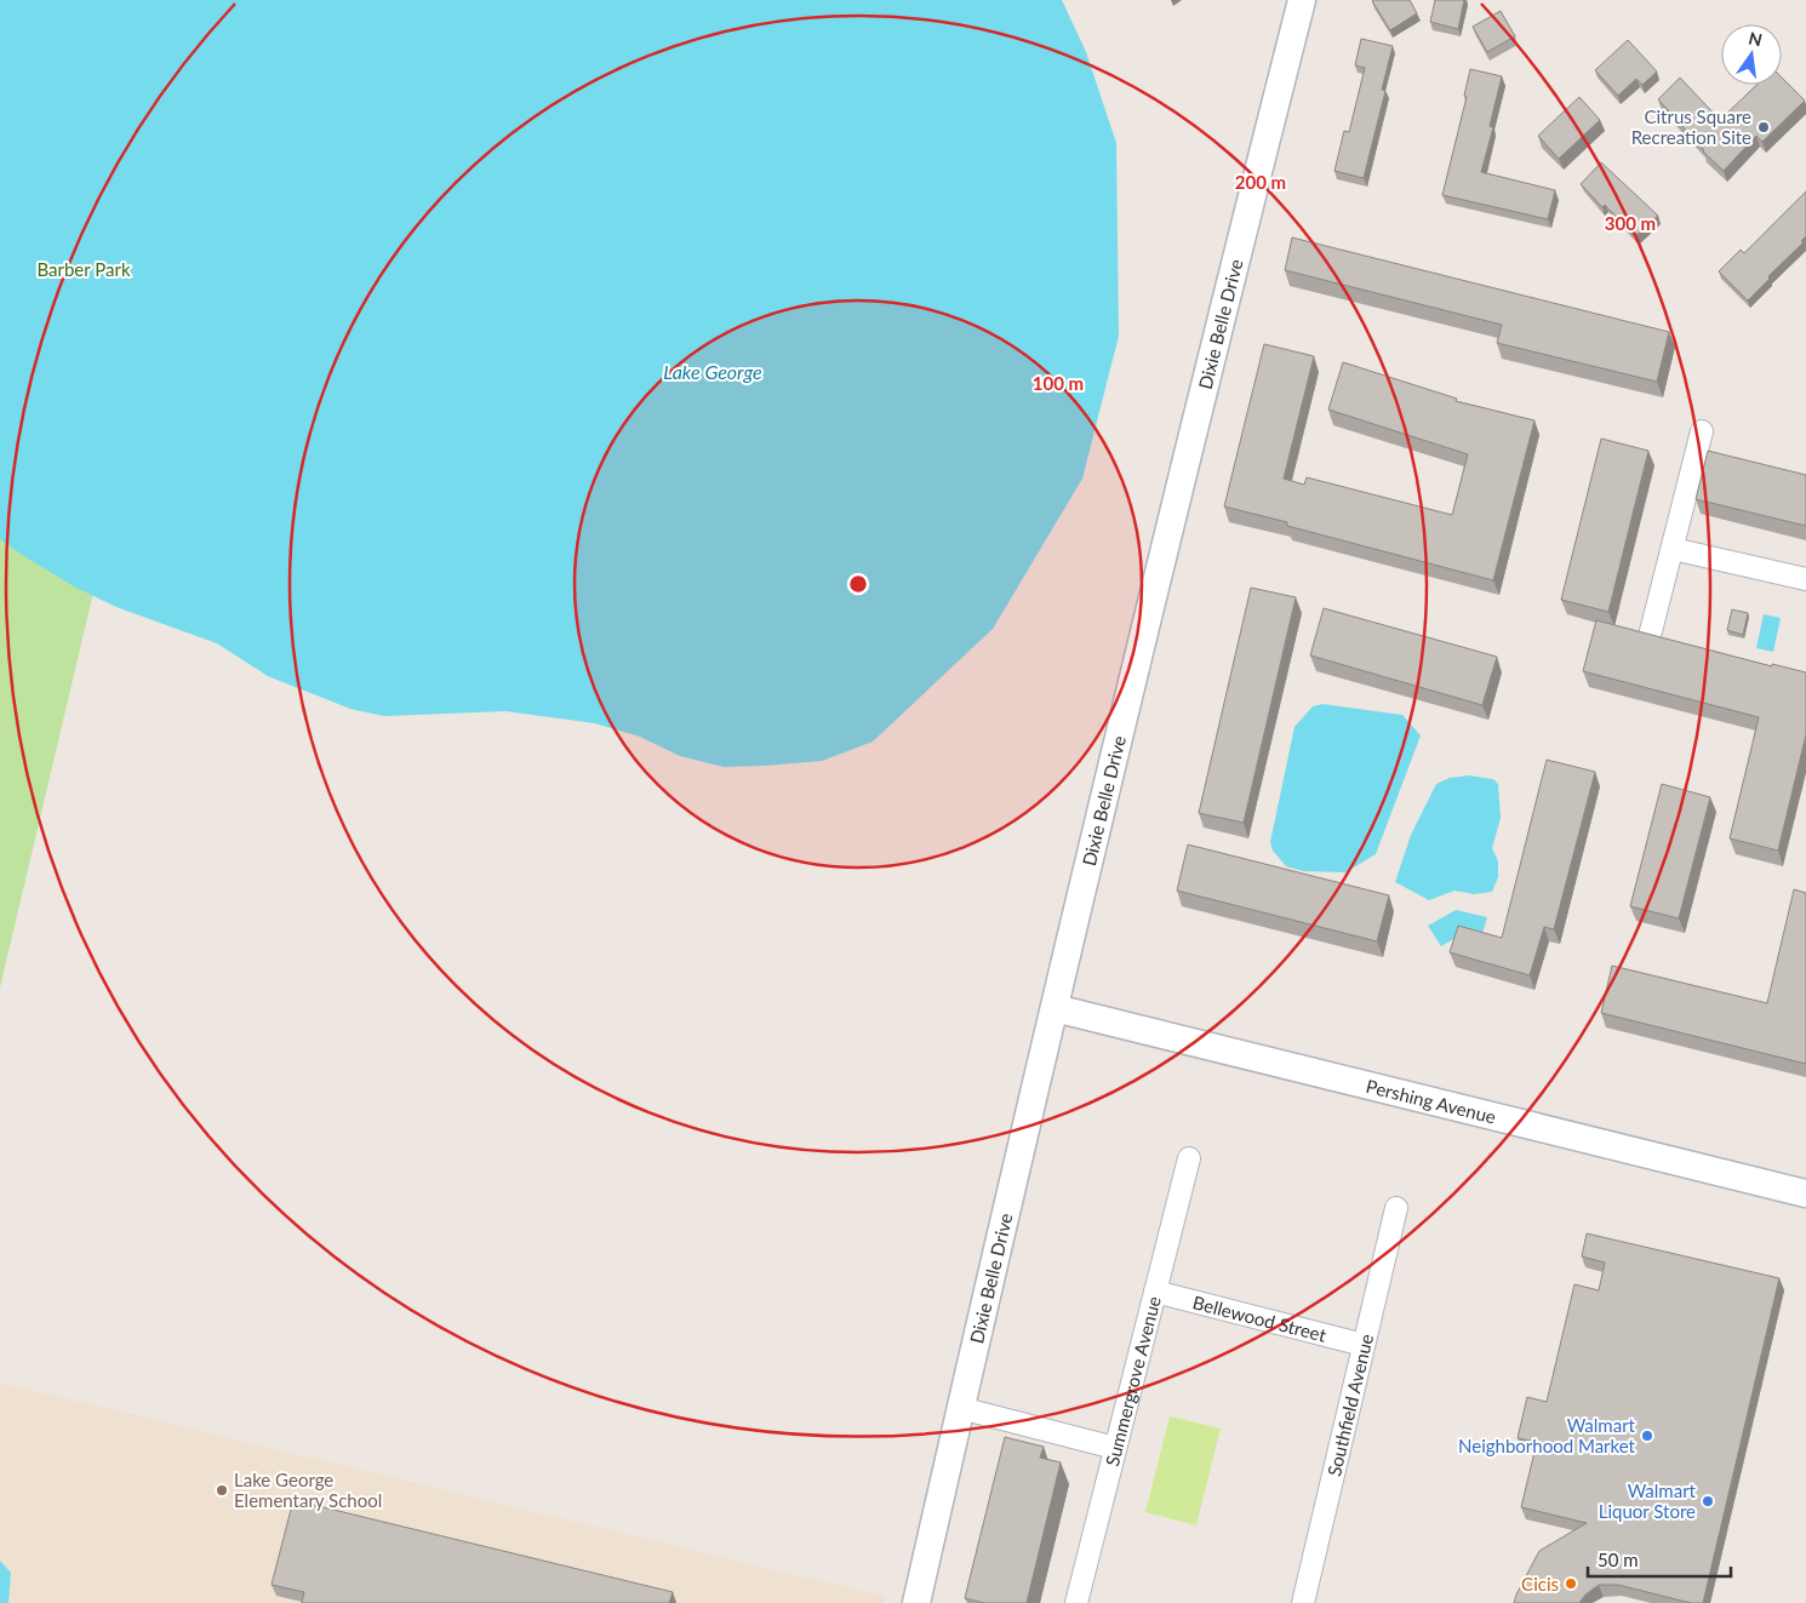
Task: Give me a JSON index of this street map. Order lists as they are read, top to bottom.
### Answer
{
  "streets": {
    "street": [
      "Dixie Belle Drive",
      "Pershing Avenue",
      "Bellewood Street",
      "Summergrove Avenue",
      "Southfield Avenue"
    ]
  },
  "crossings": [
    ["Dixie Belle Drive", "Pershing Avenue"],
    ["Bellewood Street", "Summergrove Avenue"],
    ["Bellewood Street", "Southfield Avenue"]
  ],
  "water": ["Lake George"],
  "parks": ["Barber Park"],
  "places": [
    "Citrus Square Recreation Site",
    "Walmart Neighborhood Market",
    "Lake George Elementary School",
    "Walmart Liquor Store",
    "Cicis"
  ],
  "scale_bar": "50 m",
  "north": "top",
  "rings": ["200 m", "300 m", "100 m"]
}
